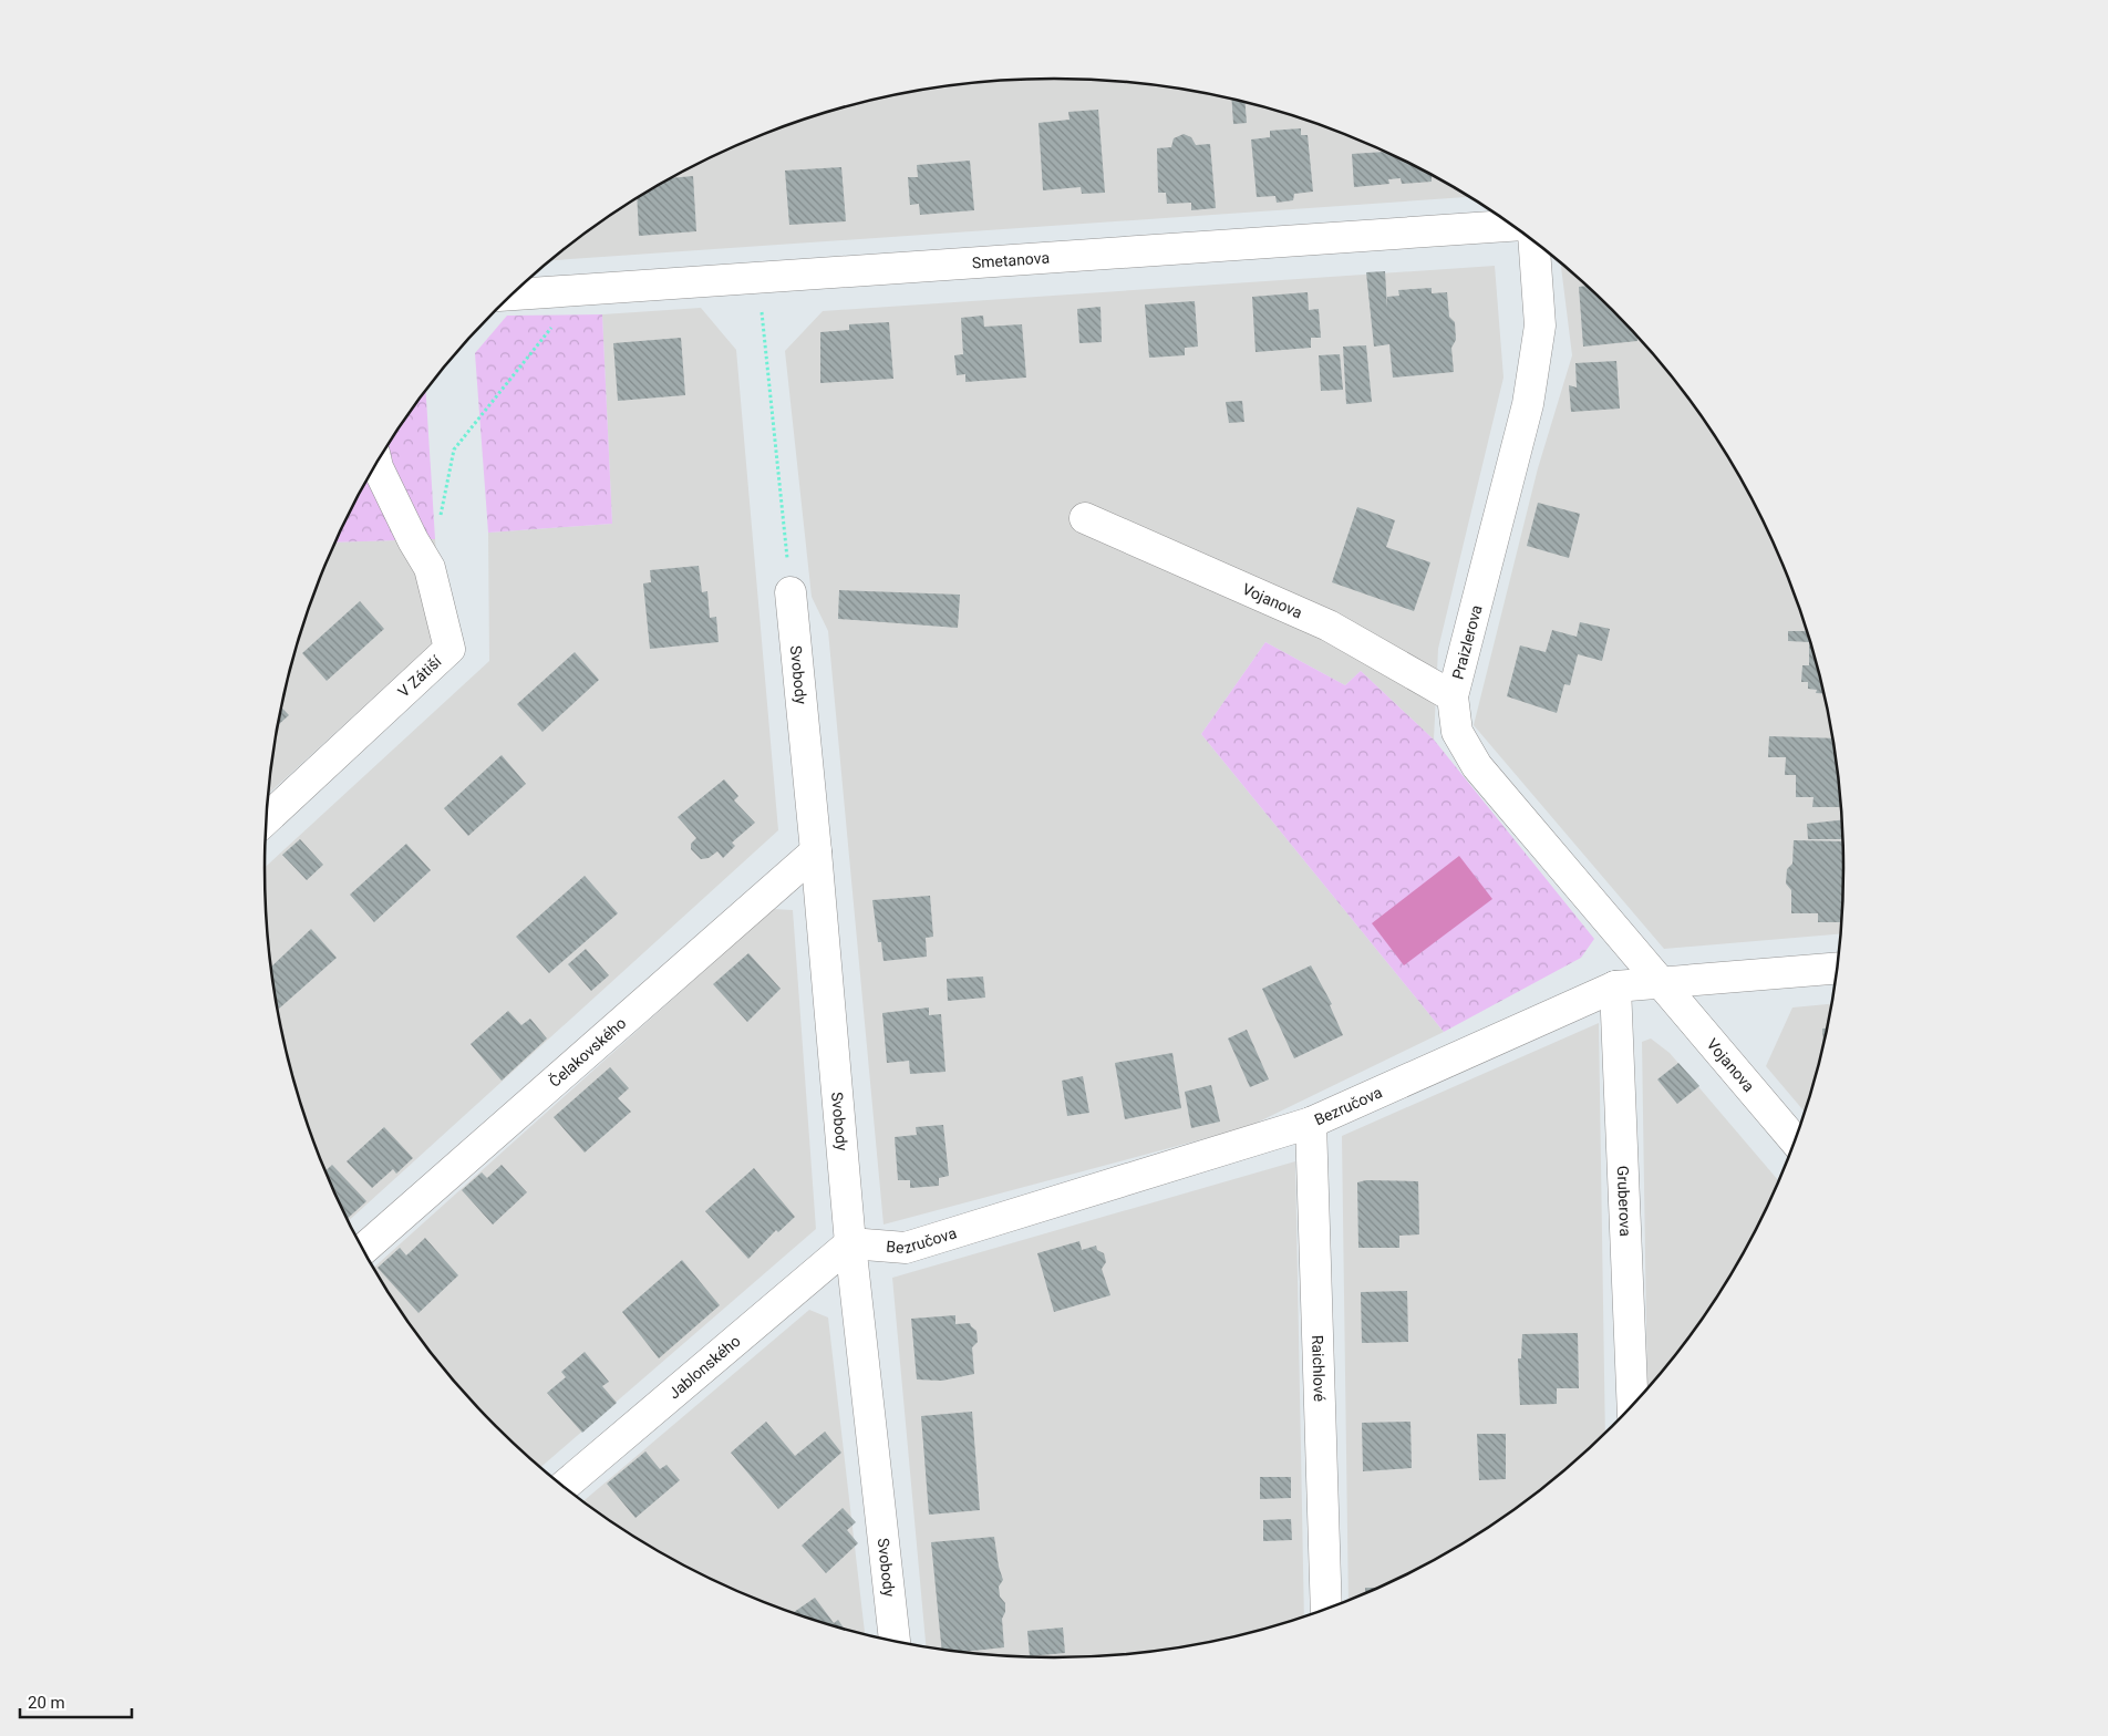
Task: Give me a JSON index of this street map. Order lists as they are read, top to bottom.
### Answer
{
  "streets": {
    "street": [
      "Smetanova",
      "Vojanova",
      "Praizlerova",
      "Svobody",
      "V Zátiší",
      "Čelakovského",
      "Bezručova",
      "Gruberova",
      "Jablonského",
      "Raichlové"
    ]
  },
  "crossings": [
    ["Vojanova", "Praizlerova"],
    ["Vojanova", "Bezručova"],
    ["Praizlerova", "Bezručova"],
    ["Svobody", "Čelakovského"],
    ["Svobody", "Bezručova"],
    ["Svobody", "Jablonského"],
    ["Bezručova", "Gruberova"],
    ["Bezručova", "Jablonského"],
    ["Bezručova", "Raichlové"]
  ],
  "scale_bar": "20 m"
}
